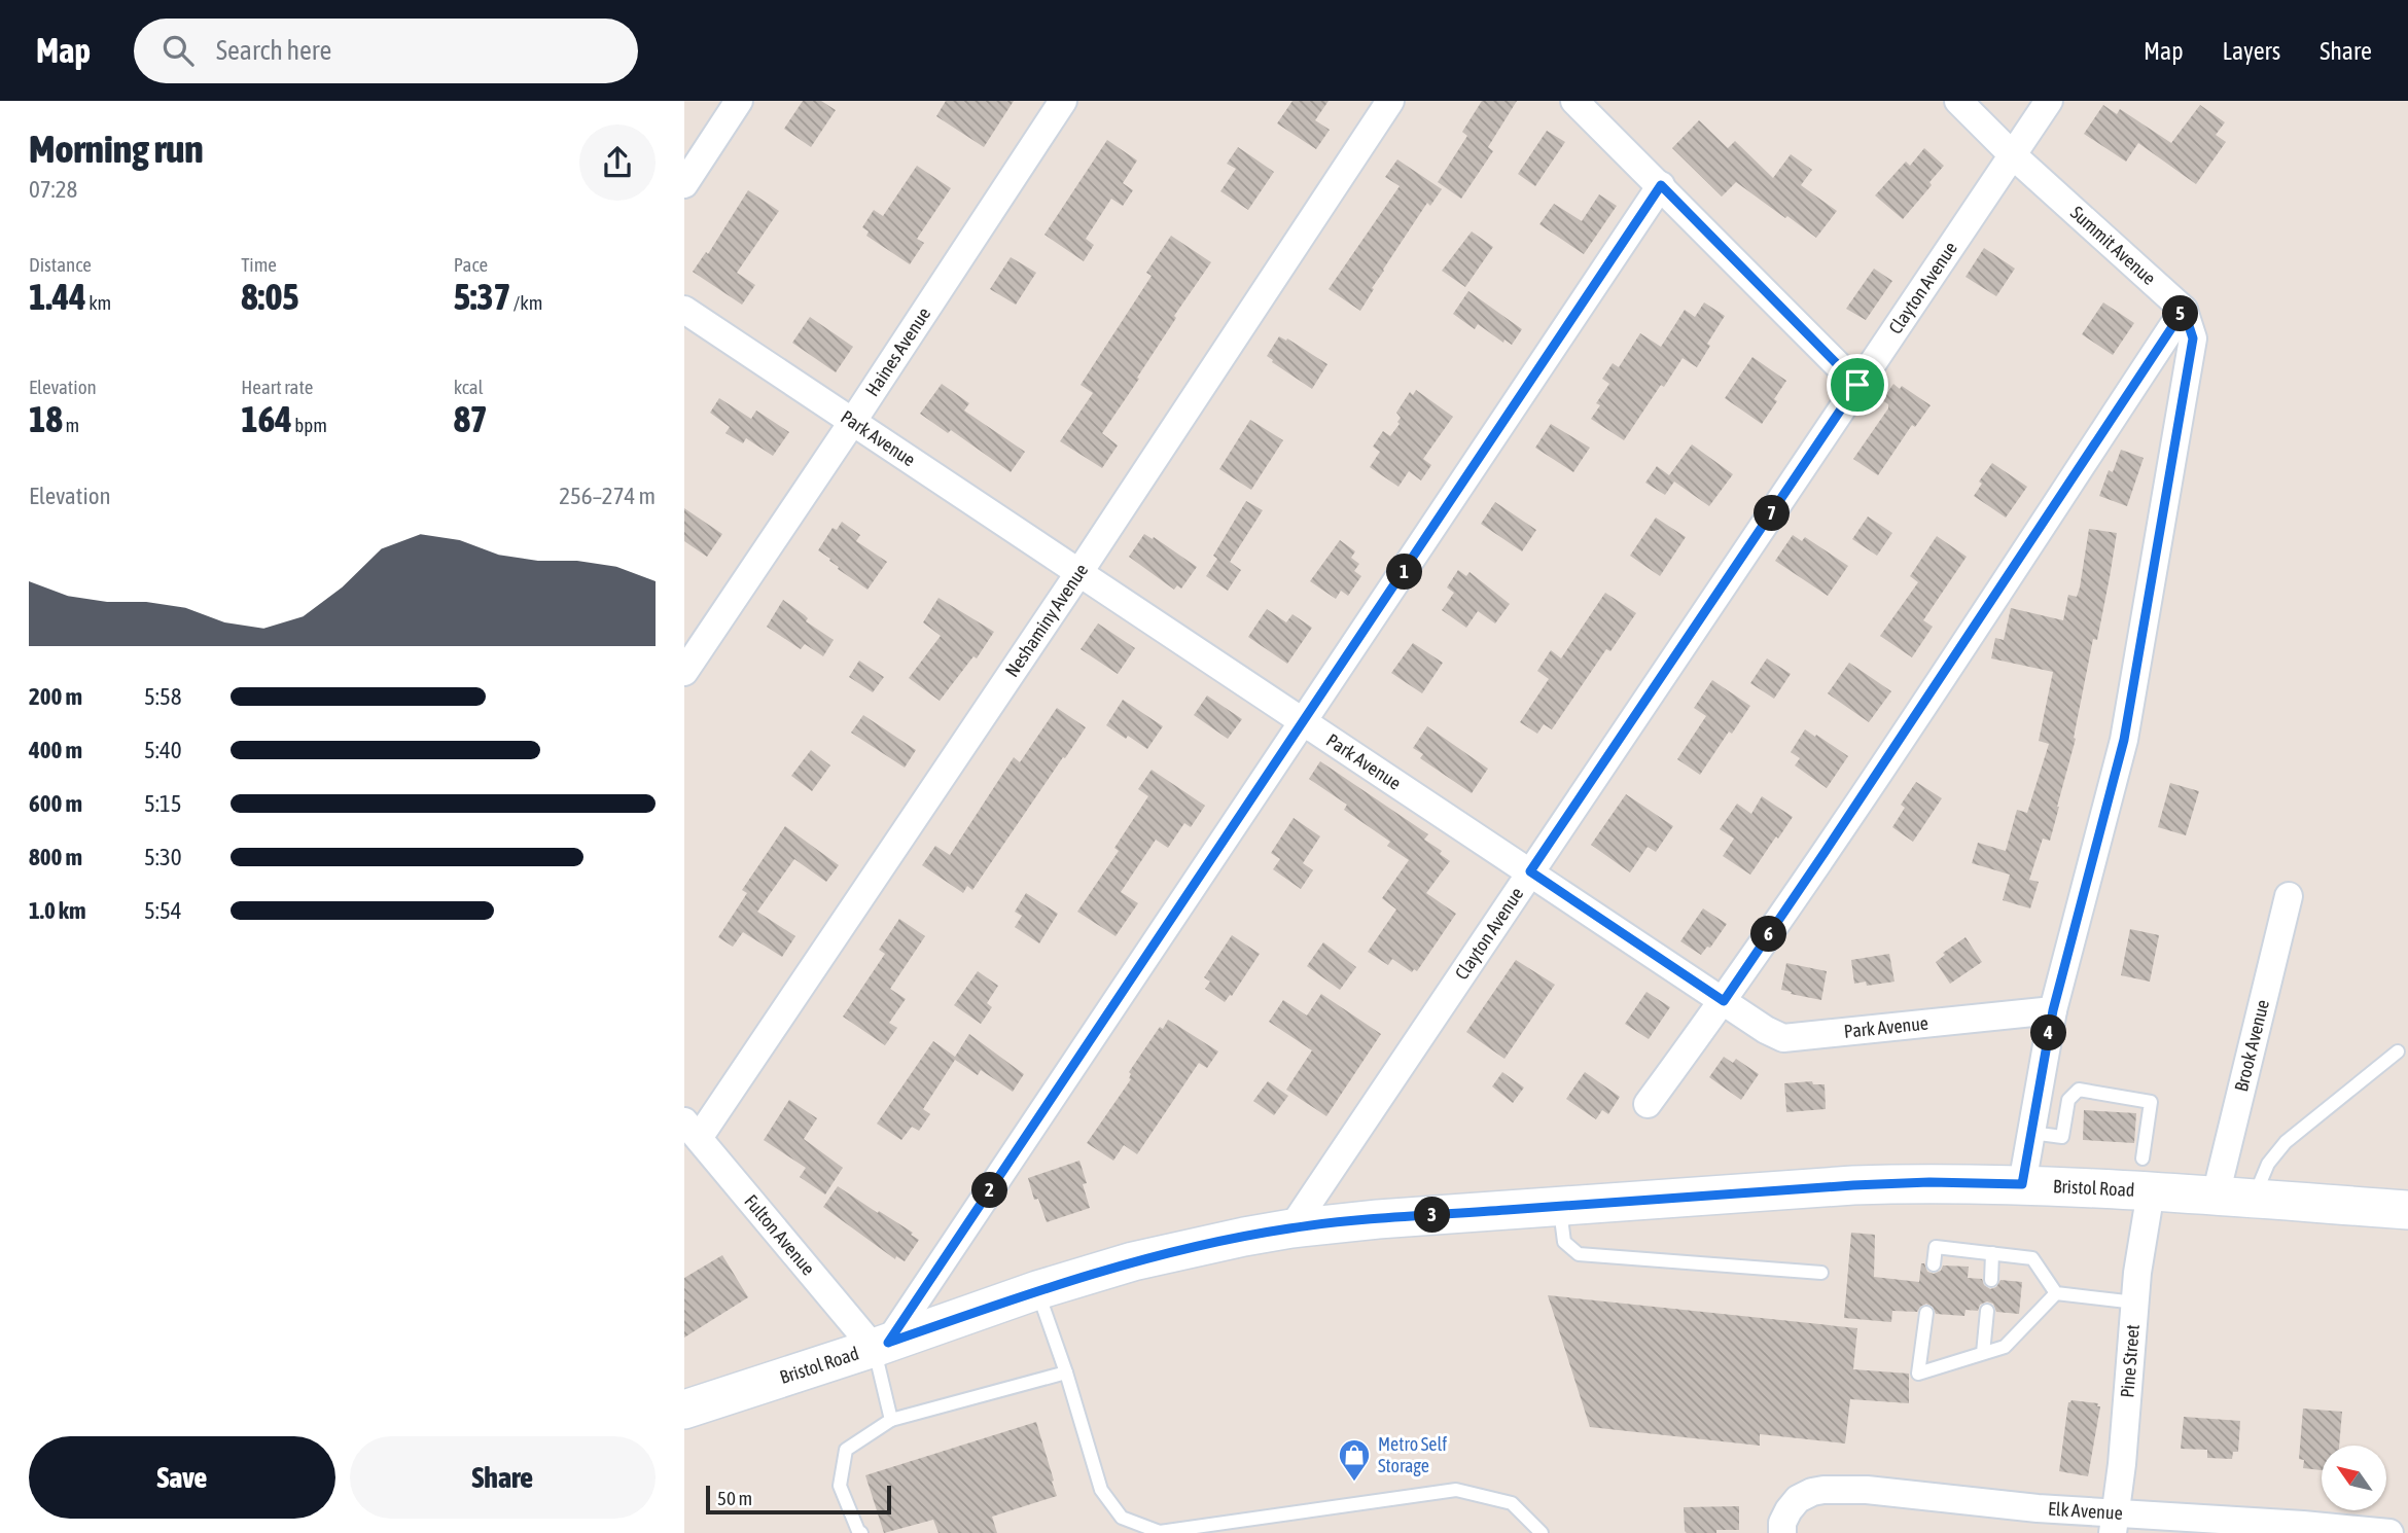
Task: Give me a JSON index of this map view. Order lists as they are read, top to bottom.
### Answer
{
  "streets": {
    "main road": ["Bristol Road"],
    "street": [
      "Summit Avenue",
      "Clayton Avenue",
      "Haines Avenue",
      "Park Avenue",
      "Neshaminy Avenue",
      "Brook Avenue",
      "Fulton Avenue",
      "Pine Street",
      "Elk Avenue"
    ]
  },
  "crossings": [
    ["Summit Avenue", "Clayton Avenue"],
    ["Clayton Avenue", "Park Avenue"],
    ["Clayton Avenue", "Bristol Road"],
    ["Haines Avenue", "Park Avenue"],
    ["Park Avenue", "Neshaminy Avenue"],
    ["Neshaminy Avenue", "Fulton Avenue"],
    ["Brook Avenue", "Bristol Road"],
    ["Bristol Road", "Fulton Avenue"],
    ["Bristol Road", "Pine Street"],
    ["Pine Street", "Elk Avenue"]
  ],
  "places": {
    "shop": ["Metro Self Storage"]
  },
  "scale_bar": "50 m",
  "north": "top left",
  "page": {
    "header": "Map",
    "search": "Search here",
    "nav": ["Map", "Layers", "Share"],
    "heading": ["Morning run", "07:28"],
    "stats": [
      ["Distance", "1.44 km"],
      ["Time", "8:05"],
      ["Pace", "5:37 /km"],
      ["Elevation", "18 m"],
      ["Heart rate", "164 bpm"],
      ["kcal", "87"]
    ],
    "pins": [
      "5",
      "7",
      "1",
      "6",
      "4",
      "2",
      "3"
    ],
    "chart": ["Elevation", "256–274 m"],
    "list": [
      {
        "name": "200 m",
        "note": "5:58"
      },
      {
        "name": "400 m",
        "note": "5:40"
      },
      {
        "name": "600 m",
        "note": "5:15"
      },
      {
        "name": "800 m",
        "note": "5:30"
      },
      {
        "name": "1.0 km",
        "note": "5:54"
      }
    ],
    "buttons": ["Save", "Share"],
    "scale": "50 m"
  }
}
